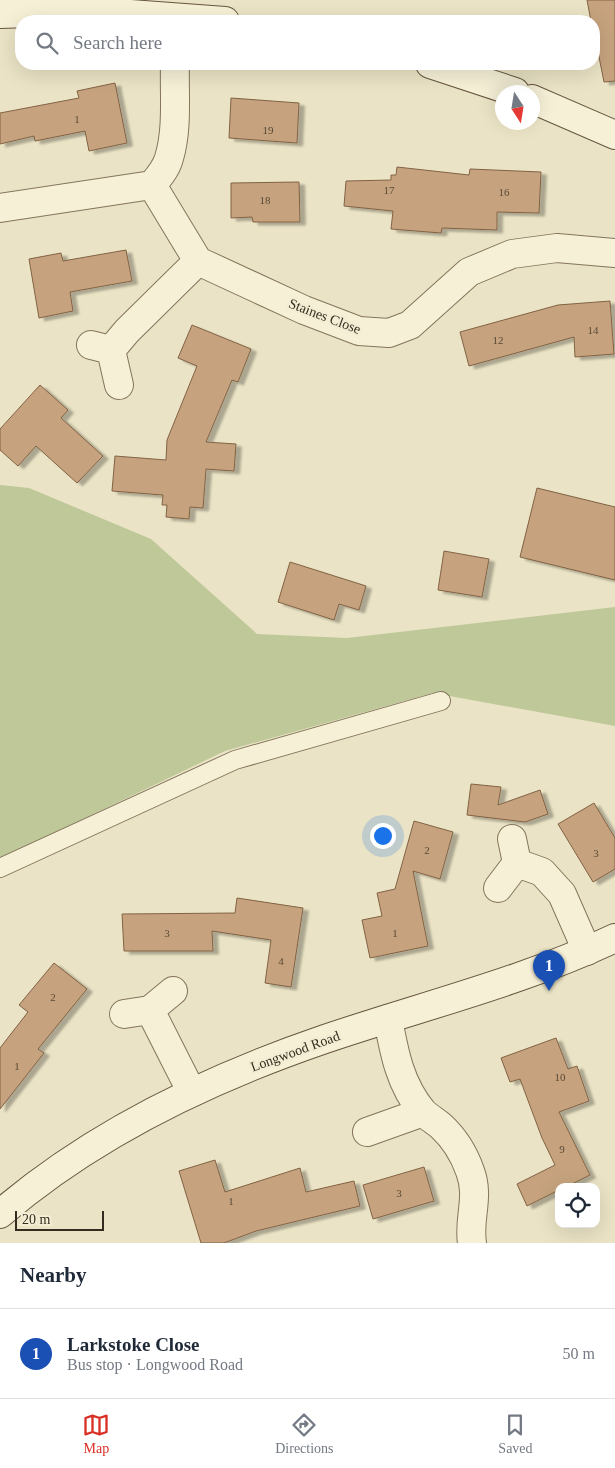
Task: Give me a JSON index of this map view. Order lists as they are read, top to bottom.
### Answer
{
  "streets": {
    "street": ["Staines Close", "Longwood Road"]
  },
  "house_numbers": [
    "1",
    "19",
    "17",
    "16",
    "18",
    "14",
    "12",
    "2",
    "3",
    "3",
    "1",
    "4",
    "2",
    "1",
    "10",
    "9",
    "3",
    "1"
  ],
  "scale_bar": "20 m",
  "north": "bottom",
  "page": {
    "search": "Search here",
    "pins": "1",
    "scale": "20 m",
    "heading": "Nearby",
    "list": [
      {
        "mark": "1",
        "name": "Larkstoke Close",
        "note": "Bus stop · Longwood Road",
        "value": "50 m"
      }
    ],
    "nav": ["Map", "Directions", "Saved"]
  }
}
